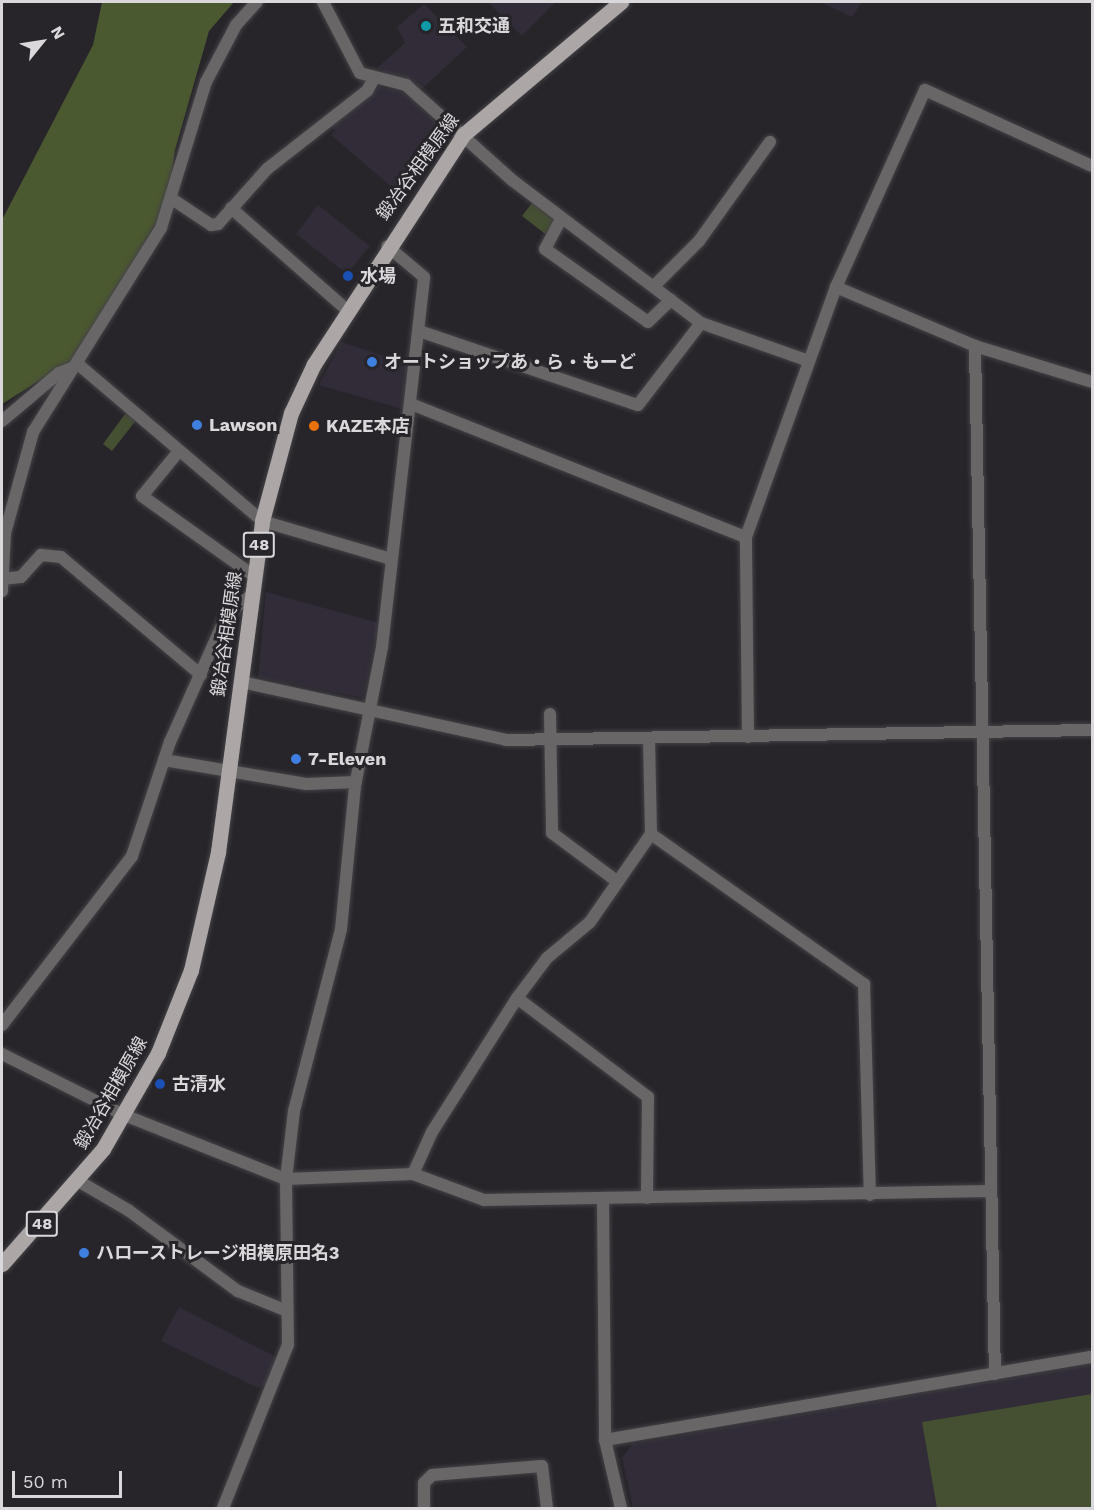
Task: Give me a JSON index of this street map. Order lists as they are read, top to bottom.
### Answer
{
  "streets": {
    "main road": ["鍛冶谷相模原線", "48"]
  },
  "places": [
    "五和交通",
    "水場",
    "オートショップあ・ら・もーど",
    "Lawson",
    "KAZE本店",
    "7-Eleven",
    "古清水",
    "ハローストレージ相模原田名3"
  ],
  "scale_bar": "50 m",
  "north": "top right"
}
